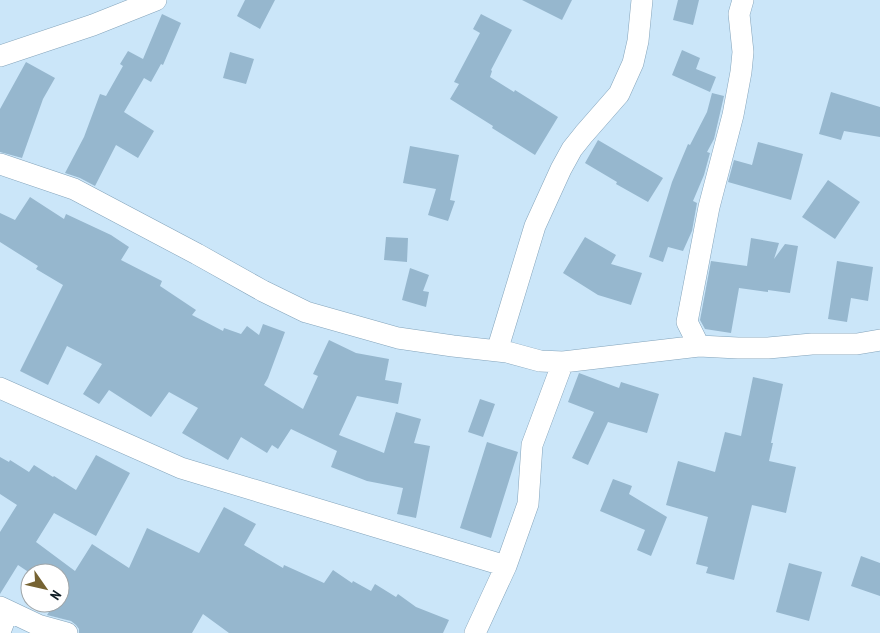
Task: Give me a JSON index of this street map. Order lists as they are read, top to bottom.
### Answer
{
  "north": "bottom right"
}
